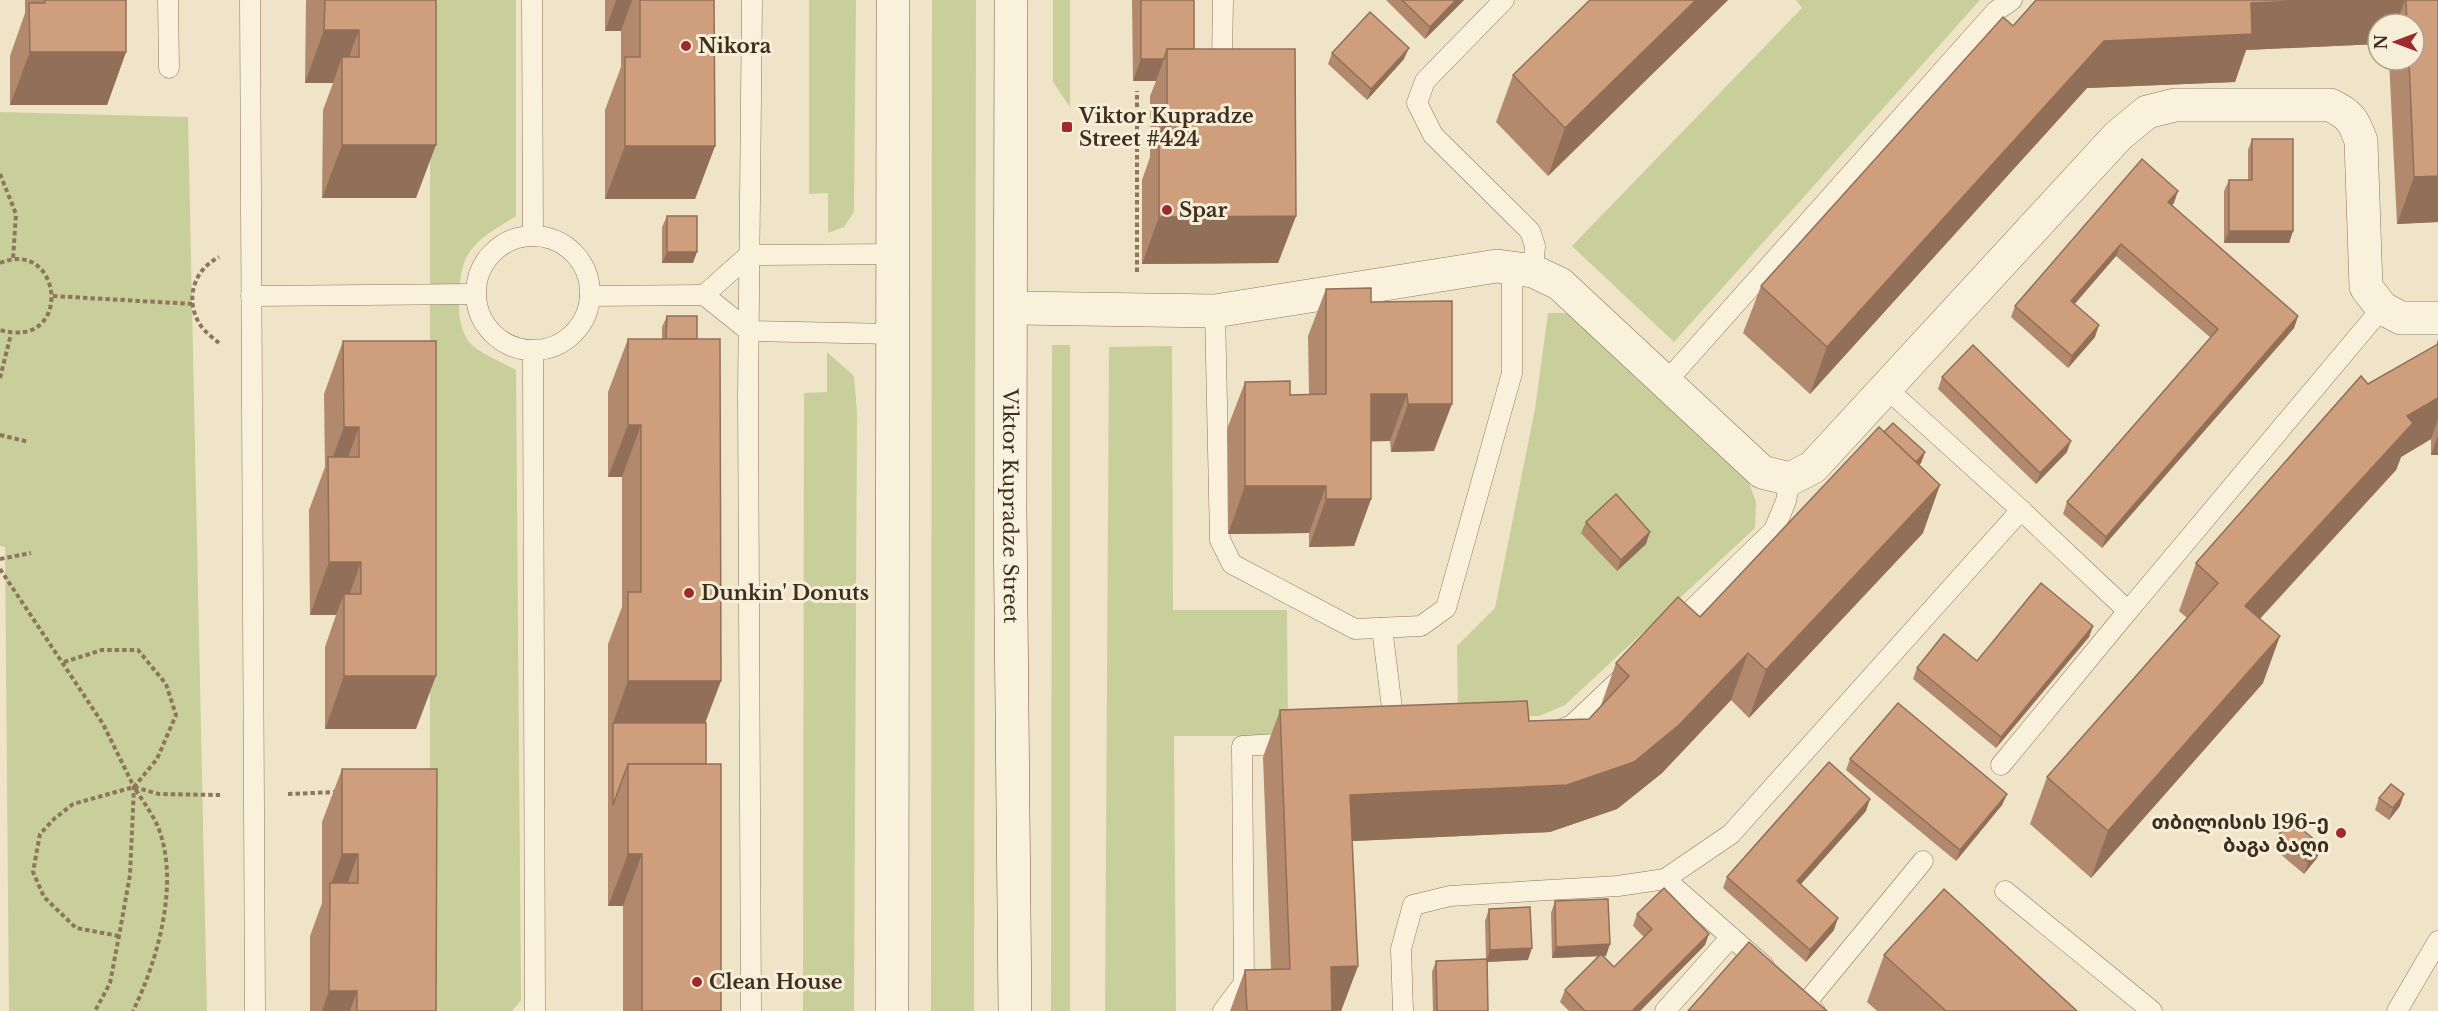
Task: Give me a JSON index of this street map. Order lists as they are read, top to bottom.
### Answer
{
  "streets": {
    "main road": ["Viktor Kupradze Street"]
  },
  "places": {
    "other": [
      "Nikora",
      "Spar",
      "Dunkin' Donuts",
      "თბილისის 196-ე ბაგა ბაღი",
      "Clean House"
    ],
    "transit": ["Viktor Kupradze Street #424"]
  },
  "north": "left"
}
